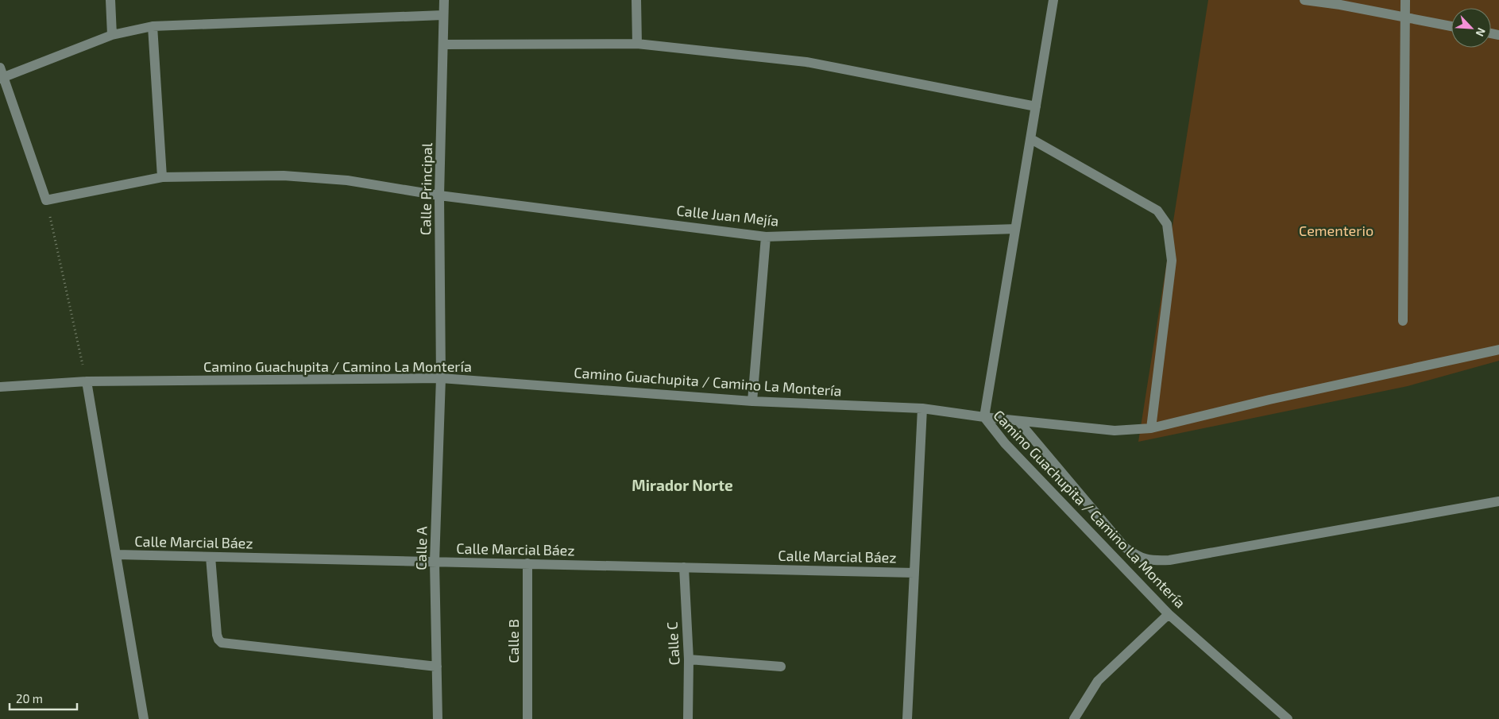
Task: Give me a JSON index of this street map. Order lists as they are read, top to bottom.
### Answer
{
  "streets": {
    "street": [
      "Calle Principal",
      "Calle Juan Mejía",
      "Camino Guachupita / Camino La Montería",
      "Calle Marcial Báez",
      "Calle A",
      "Calle B",
      "Calle C"
    ]
  },
  "crossings": [
    ["Calle Principal", "Calle Juan Mejía"],
    ["Calle Principal", "Camino Guachupita / Camino La Montería"],
    ["Calle Principal", "Calle A"],
    ["Camino Guachupita / Camino La Montería", "Calle A"],
    ["Calle Marcial Báez", "Calle A"],
    ["Calle Marcial Báez", "Calle B"],
    ["Calle Marcial Báez", "Calle C"]
  ],
  "districts": ["Mirador Norte"],
  "parks": ["Cementerio"],
  "scale_bar": "20 m",
  "north": "bottom right"
}
